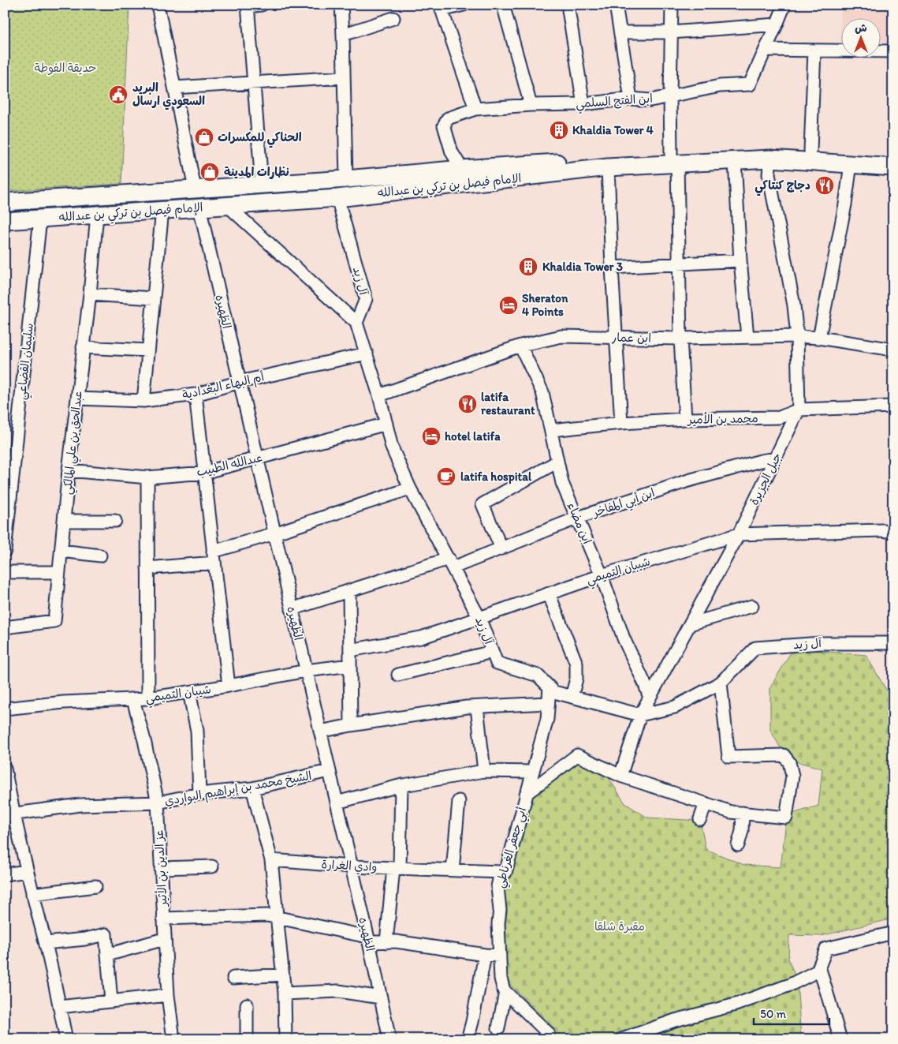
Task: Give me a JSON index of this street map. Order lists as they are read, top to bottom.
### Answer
{
  "streets": {
    "main road": ["الإمام فيصل بن تركي بن عبدالله"],
    "street": [
      "ابن الفتح السلمي",
      "آل زيد",
      "الظهيره",
      "ابن عمار",
      "سليمان القضاعي",
      "أم البهاء البغدادية",
      "محمد بن الأمير",
      "عبدالحق بن علي المالكي",
      "عبدالله الطبيب",
      "جبل الجزيرة",
      "ابن أبي المفاخر",
      "ابن مضاء",
      "شيبان التميمي",
      "الشيخ محمد بن إبراهيم البواردي",
      "أبي جعفر الغرناطي",
      "وادي الغرارة",
      "عز الدين بن الأثير"
    ]
  },
  "crossings": [
    ["ابن الفتح السلمي", "الإمام فيصل بن تركي بن عبدالله"],
    ["الإمام فيصل بن تركي بن عبدالله", "آل زيد"],
    ["الإمام فيصل بن تركي بن عبدالله", "الظهيره"],
    ["الإمام فيصل بن تركي بن عبدالله", "سليمان القضاعي"],
    ["الإمام فيصل بن تركي بن عبدالله", "عبدالحق بن علي المالكي"],
    ["الإمام فيصل بن تركي بن عبدالله", "جبل الجزيرة"],
    ["آل زيد", "ابن عمار"],
    ["آل زيد", "أم البهاء البغدادية"],
    ["آل زيد", "عبدالله الطبيب"],
    ["آل زيد", "جبل الجزيرة"],
    ["آل زيد", "ابن أبي المفاخر"],
    ["آل زيد", "شيبان التميمي"],
    ["آل زيد", "أبي جعفر الغرناطي"],
    ["الظهيره", "أم البهاء البغدادية"],
    ["الظهيره", "عبدالله الطبيب"],
    ["الظهيره", "ابن أبي المفاخر"],
    ["الظهيره", "شيبان التميمي"],
    ["الظهيره", "الشيخ محمد بن إبراهيم البواردي"],
    ["الظهيره", "وادي الغرارة"],
    ["ابن عمار", "جبل الجزيرة"],
    ["ابن عمار", "ابن مضاء"],
    ["أم البهاء البغدادية", "عبدالحق بن علي المالكي"],
    ["محمد بن الأمير", "جبل الجزيرة"],
    ["محمد بن الأمير", "ابن مضاء"],
    ["عبدالحق بن علي المالكي", "عبدالله الطبيب"],
    ["جبل الجزيرة", "ابن أبي المفاخر"],
    ["جبل الجزيرة", "ابن مضاء"],
    ["جبل الجزيرة", "شيبان التميمي"],
    ["ابن أبي المفاخر", "ابن مضاء"],
    ["ابن مضاء", "شيبان التميمي"],
    ["شيبان التميمي", "عز الدين بن الأثير"],
    ["الشيخ محمد بن إبراهيم البواردي", "عز الدين بن الأثير"],
    ["أبي جعفر الغرناطي", "وادي الغرارة"]
  ],
  "parks": ["حديقة الفوطة", "مقبرة شلقا"],
  "places": {
    "public building": ["البريد السعودي ارسال"],
    "building": ["Khaldia Tower 4", "Khaldia Tower 3"],
    "shop": ["الحناكي للمكسرات", "نظارات المدينة"],
    "restaurant": ["دجاج كنتاكي", "latifa restaurant"],
    "hotel": ["Sheraton 4 Points", "hotel latifa"],
    "cafe": ["latifa hospital"]
  },
  "scale_bar": "50 m",
  "north": "top"
}
